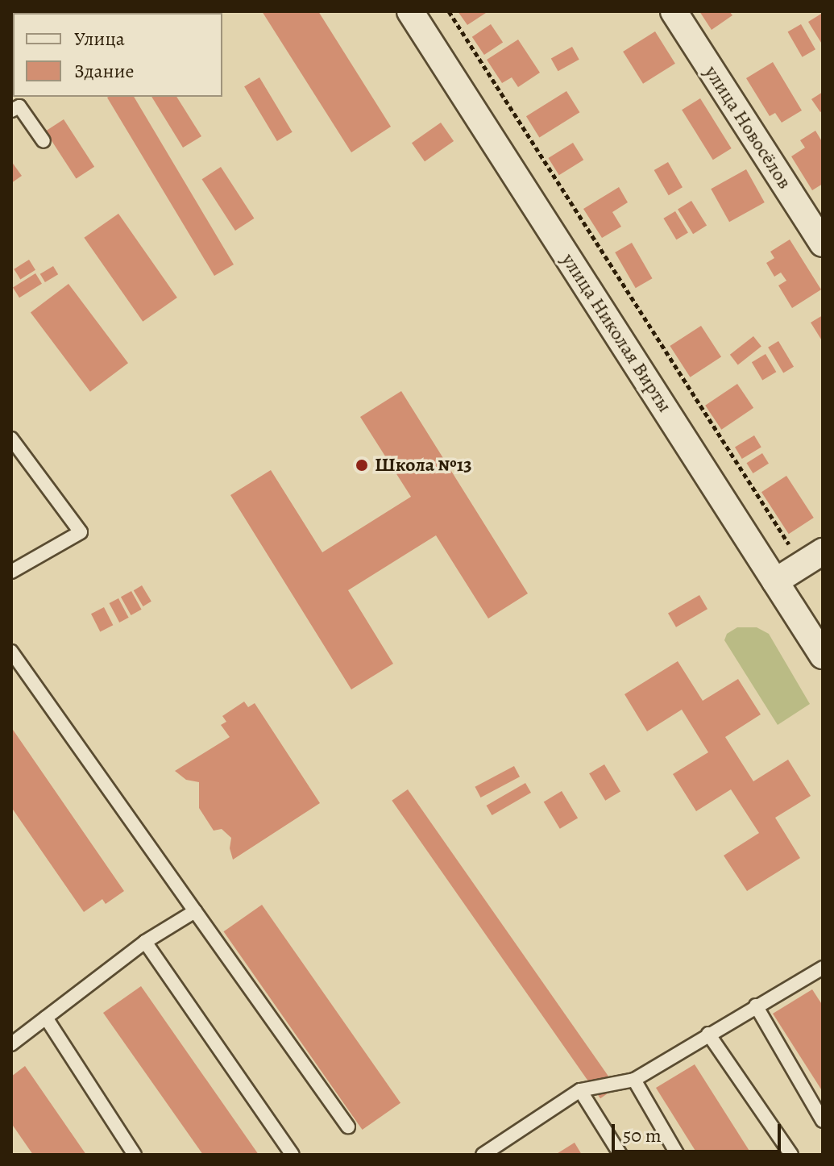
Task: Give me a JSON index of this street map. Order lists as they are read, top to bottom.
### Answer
{
  "streets": {
    "street": ["улица Новосёлов", "улица Николая Вирты"]
  },
  "places": ["Школа №13"],
  "legend": ["Улица", "Здание"],
  "scale_bar": "50 m"
}
